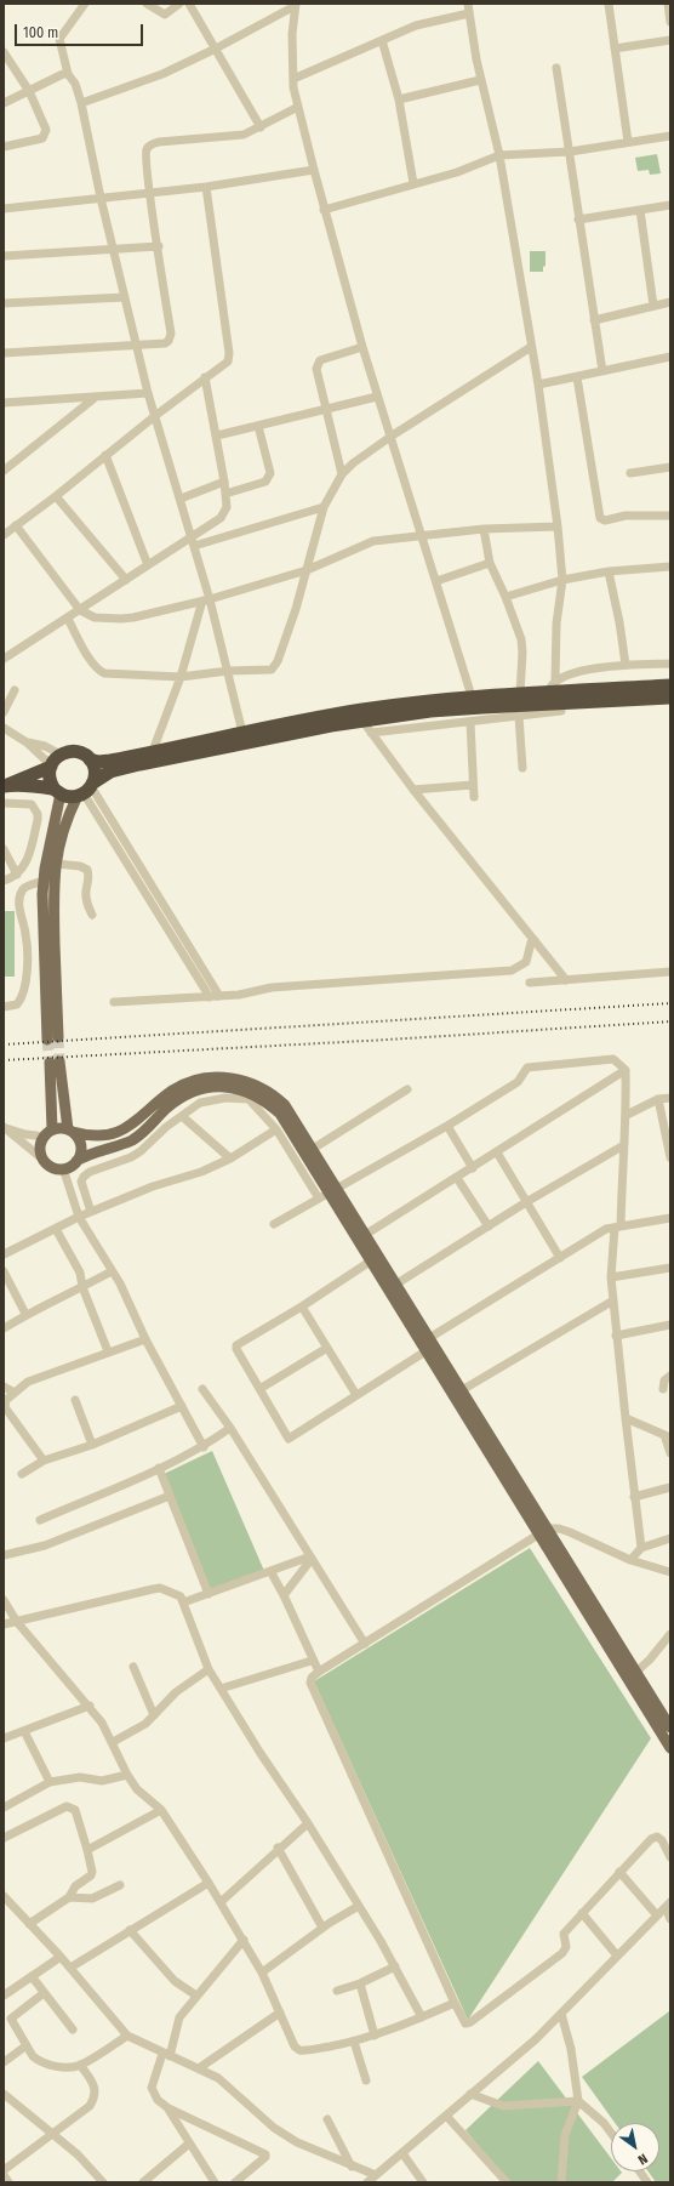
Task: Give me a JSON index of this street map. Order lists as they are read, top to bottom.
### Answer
{
  "scale_bar": "100 m",
  "north": "bottom right"
}
